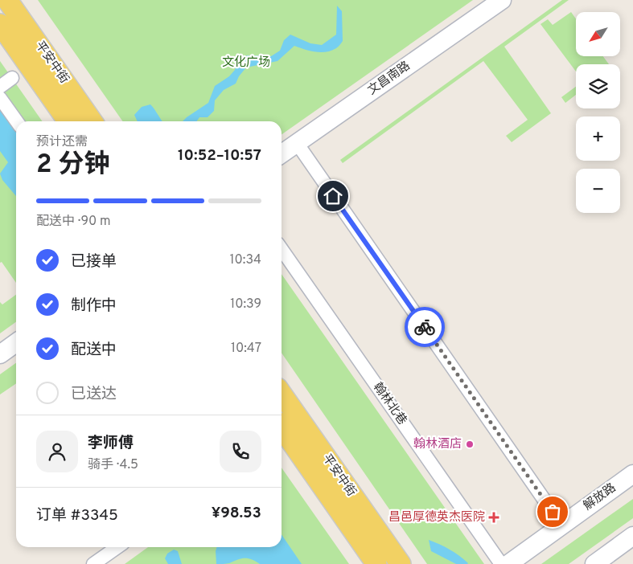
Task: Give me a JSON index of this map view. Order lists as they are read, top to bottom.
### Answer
{
  "streets": {
    "main road": ["平安中街"],
    "street": ["文昌南路", "翰林北巷", "解放路"]
  },
  "parks": ["文化广场"],
  "places": {
    "other": ["翰林酒店"],
    "health": ["昌邑厚德英杰医院"]
  },
  "north": "bottom left",
  "page": {
    "map_buttons": ["+", "−"],
    "heading": ["2 分钟", "预计还需", "10:52–10:57"],
    "panel": [
      "李师傅",
      "骑手 · 4.5",
      "订单 #3345",
      "¥98.53"
    ],
    "bar": "配送中 · 90 m",
    "list": [
      ["已接单", "10:34"],
      ["制作中", "10:39"],
      ["配送中", "10:47"],
      "已送达"
    ]
  }
}
